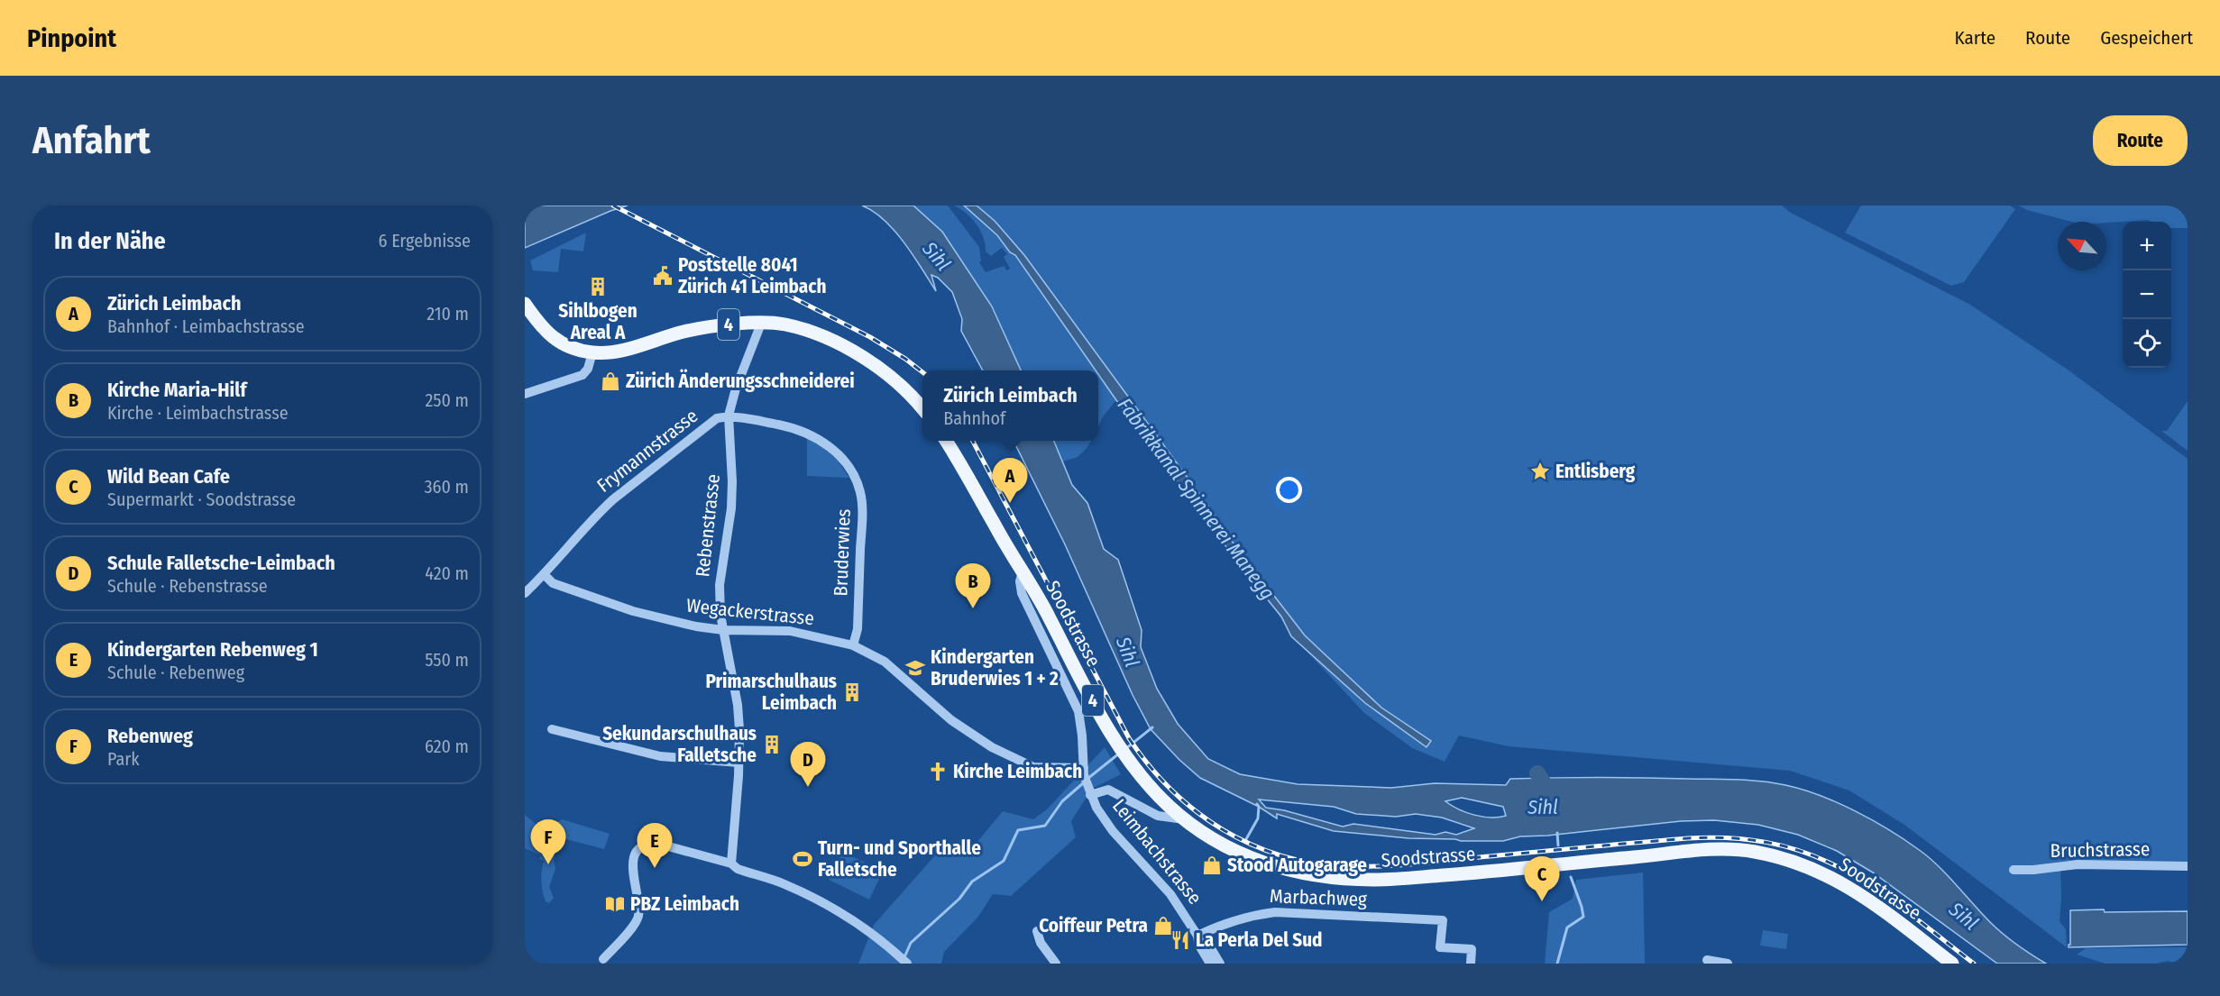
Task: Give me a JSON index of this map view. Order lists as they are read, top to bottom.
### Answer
{
  "streets": {
    "main road": ["4", "Soodstrasse", "Leimbachstrasse"],
    "street": [
      "Frymannstrasse",
      "Rebenstrasse",
      "Bruderwies",
      "Wegackerstrasse",
      "Bruchstrasse",
      "Marbachweg"
    ]
  },
  "crossings": [
    ["4", "Frymannstrasse"],
    ["Frymannstrasse", "Rebenstrasse"],
    ["Frymannstrasse", "Bruderwies"],
    ["Frymannstrasse", "Wegackerstrasse"],
    ["Rebenstrasse", "Bruderwies"],
    ["Rebenstrasse", "Wegackerstrasse"],
    ["Bruderwies", "Wegackerstrasse"],
    ["Wegackerstrasse", "Leimbachstrasse"],
    ["Soodstrasse", "Leimbachstrasse"],
    ["Leimbachstrasse", "Marbachweg"]
  ],
  "water": ["Sihl", "Fabrikkanal Spinnerei Manegg"],
  "places": {
    "public building": ["Poststelle 8041 Zürich 41 Leimbach"],
    "building": ["Sihlbogen Areal A", "Primarschulhaus Leimbach", "Sekundarschulhaus Falletsche"],
    "shop": ["Zürich Änderungsschneiderei", "Stood Autogarage", "Coiffeur Petra"],
    "place": ["Entlisberg"],
    "school or university": ["Kindergarten Bruderwies 1 + 2"],
    "church": ["Kirche Leimbach"],
    "sports": ["Turn- und Sporthalle Falletsche"],
    "library": ["PBZ Leimbach"],
    "restaurant": ["La Perla Del Sud"]
  },
  "north": "top left",
  "page": {
    "header": "Pinpoint",
    "nav": ["Karte", "Route", "Gespeichert"],
    "buttons": "Route",
    "title": "Anfahrt",
    "heading": ["In der Nähe", "6 Ergebnisse"],
    "map_buttons": ["+", "−"],
    "list": [
      {
        "mark": "A",
        "name": "Zürich Leimbach",
        "note": "Bahnhof · Leimbachstrasse",
        "value": "210 m"
      },
      {
        "mark": "B",
        "name": "Kirche Maria-Hilf",
        "note": "Kirche · Leimbachstrasse",
        "value": "250 m"
      },
      {
        "mark": "C",
        "name": "Wild Bean Cafe",
        "note": "Supermarkt · Soodstrasse",
        "value": "360 m"
      },
      {
        "mark": "D",
        "name": "Schule Falletsche-Leimbach",
        "note": "Schule · Rebenstrasse",
        "value": "420 m"
      },
      {
        "mark": "E",
        "name": "Kindergarten Rebenweg 1",
        "note": "Schule · Rebenweg",
        "value": "550 m"
      },
      {
        "mark": "F",
        "name": "Rebenweg",
        "note": "Park",
        "value": "620 m"
      }
    ],
    "popup": ["Zürich Leimbach", "Bahnhof"],
    "pins": [
      "A",
      "B",
      "D",
      "F",
      "E",
      "C"
    ]
  }
}
